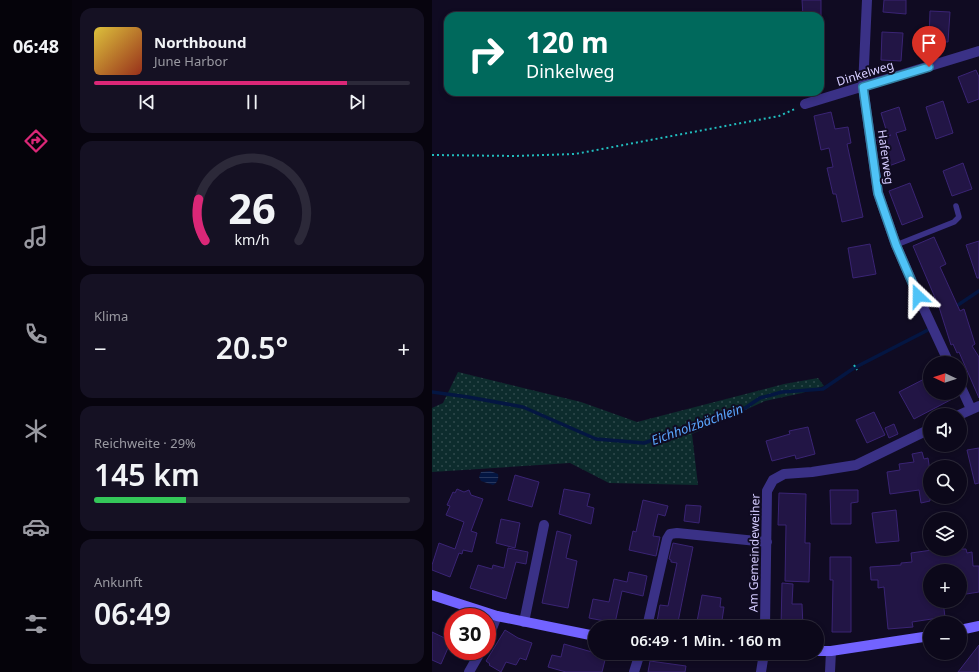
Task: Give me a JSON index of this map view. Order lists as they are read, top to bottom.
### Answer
{
  "streets": {
    "street": ["Dinkelweg", "Haferweg", "Am Gemeindeweiher"]
  },
  "crossings": [
    ["Dinkelweg", "Haferweg"]
  ],
  "water": ["Eichholzbächlein"],
  "north": "left",
  "page": {
    "tabs": "06:48",
    "turn": ["120 m", "Dinkelweg"],
    "song": ["Northbound", "June Harbor"],
    "tile": [
      "Klima",
      ["Reichweite · 29%", "145 km"],
      ["Ankunft", "06:49"]
    ],
    "heat": ["−", "20.5°", "+"],
    "map_buttons": ["+", "−"],
    "limit": "30",
    "trip": "06:49 · 1 Min. · 160 m",
    "gauge": ["26", "km/h"]
  }
}
